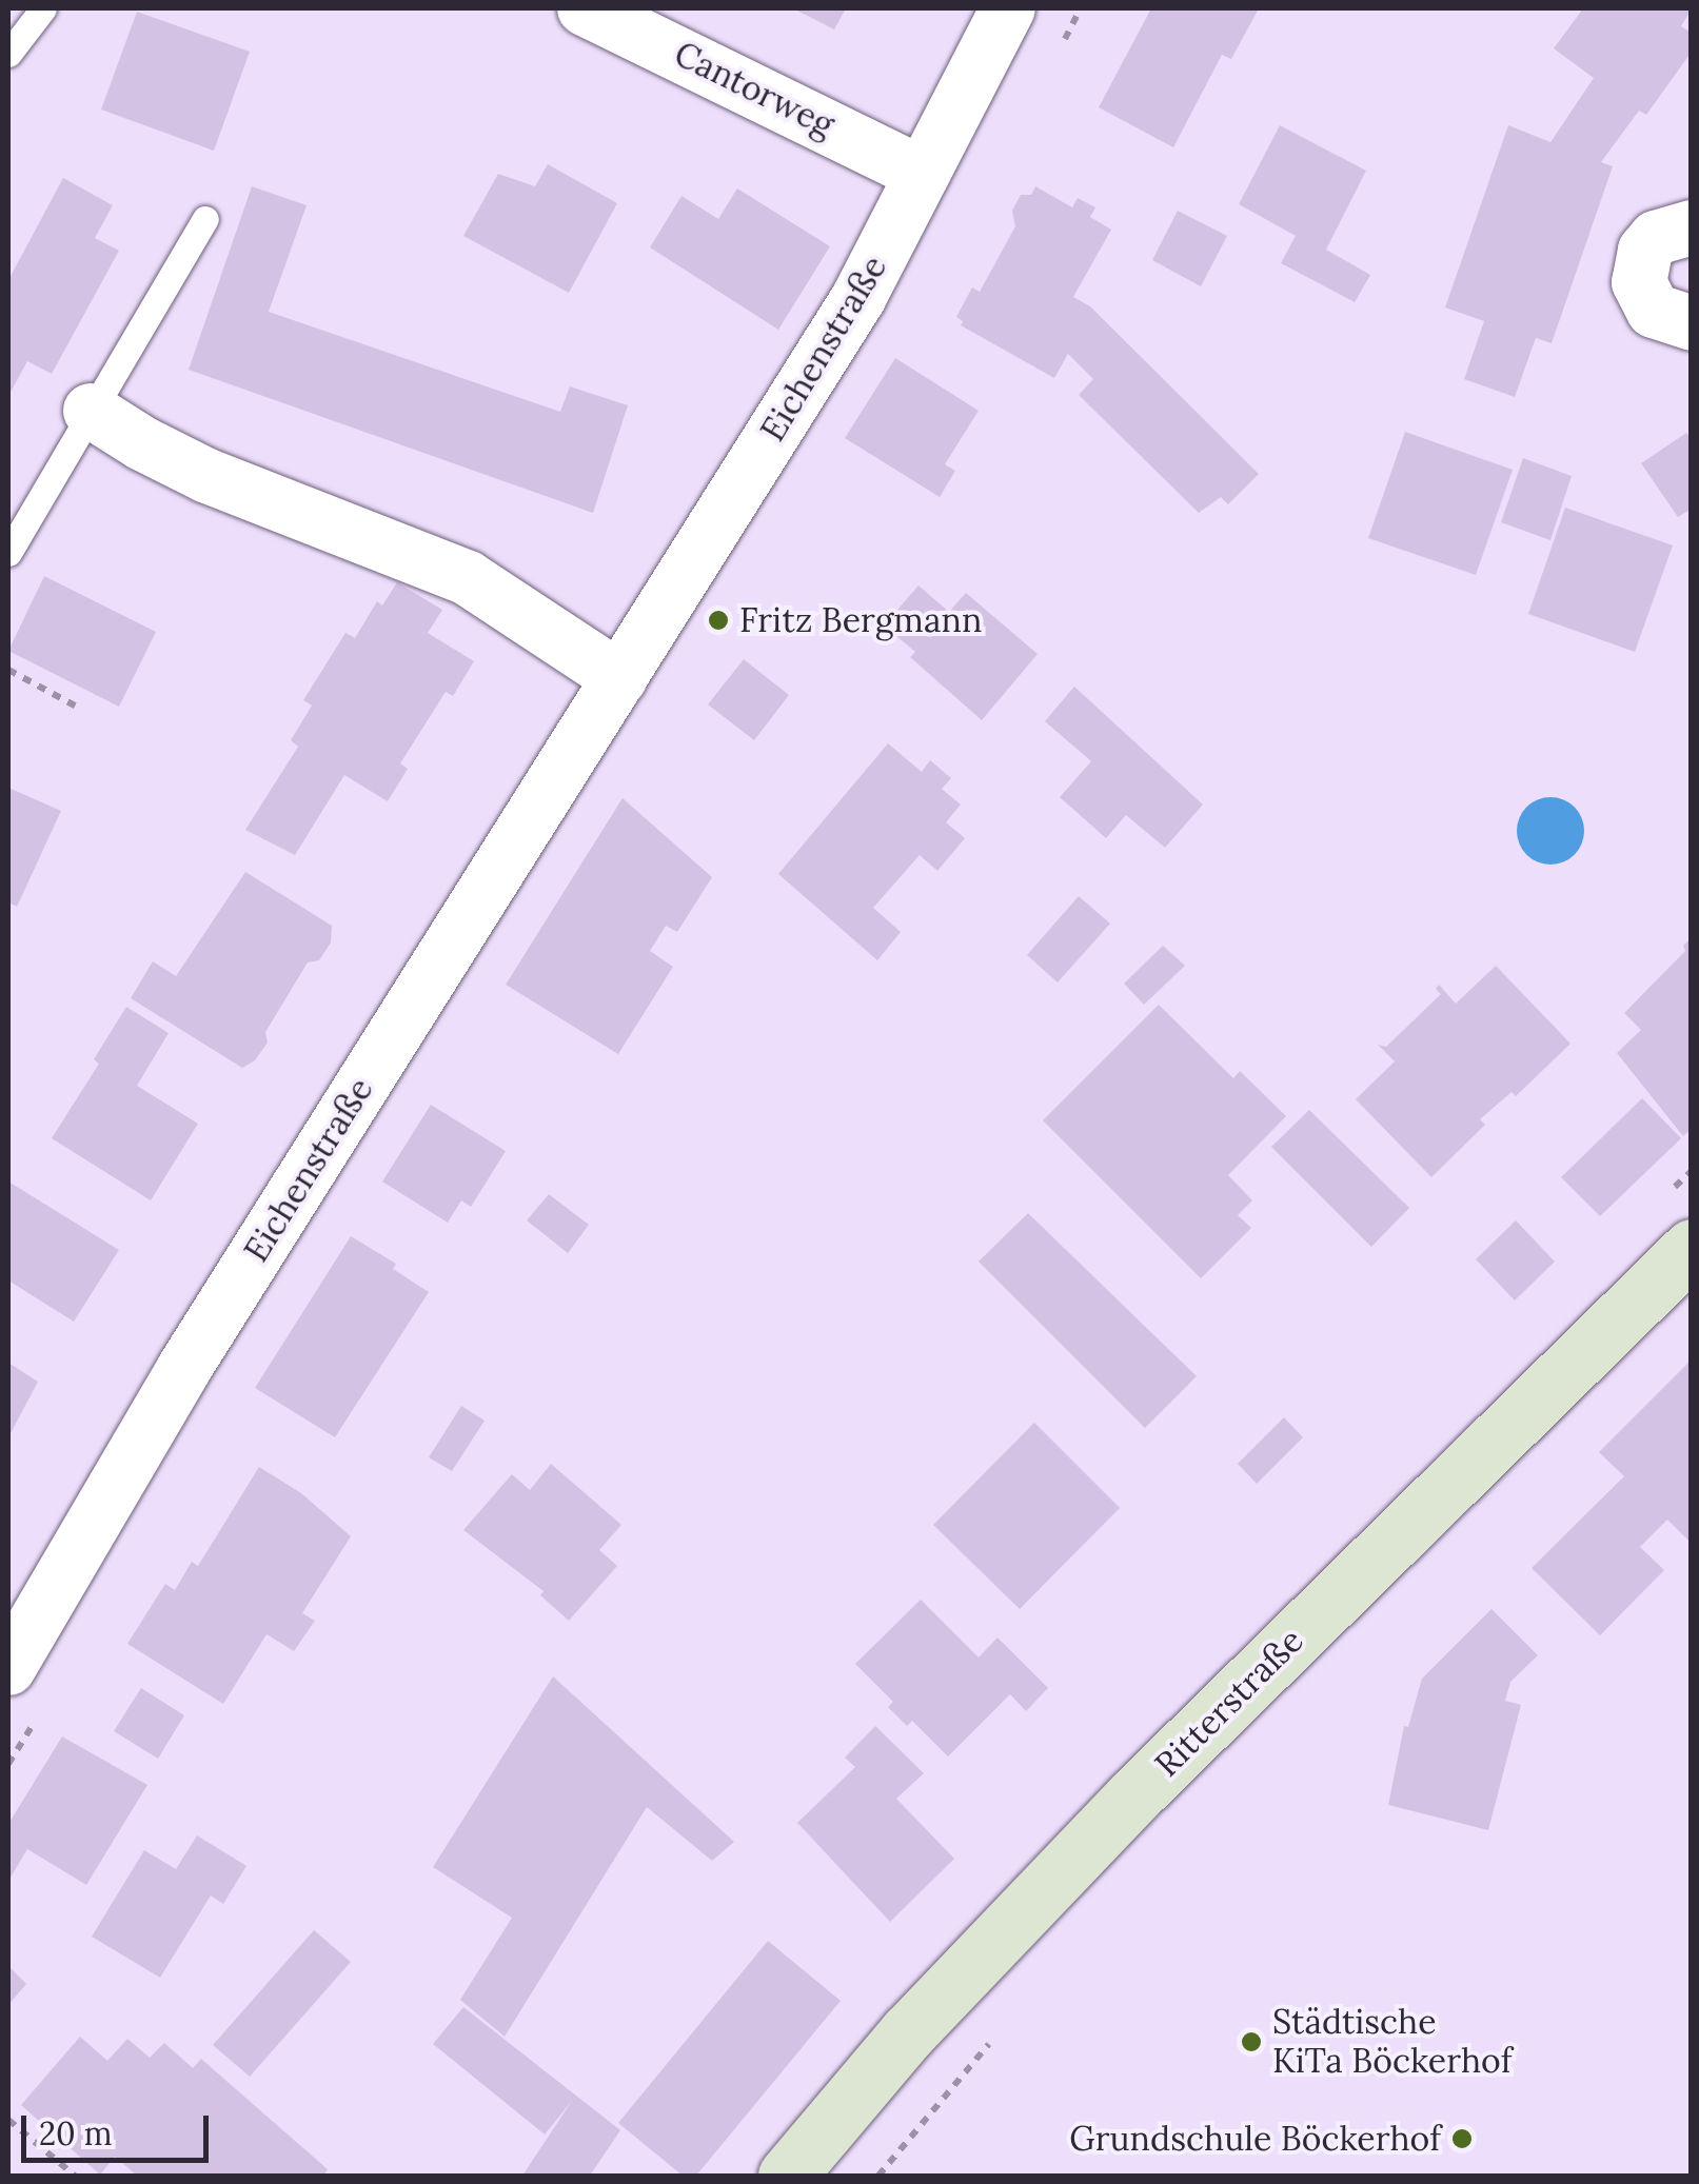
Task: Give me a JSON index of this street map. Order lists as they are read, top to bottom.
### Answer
{
  "streets": {
    "main road": ["Ritterstraße"],
    "street": ["Cantorweg", "Eichenstraße"]
  },
  "crossings": [
    ["Cantorweg", "Eichenstraße"]
  ],
  "places": ["Fritz Bergmann", "Städtische KiTa Böckerhof", "Grundschule Böckerhof"],
  "scale_bar": "20 m"
}
